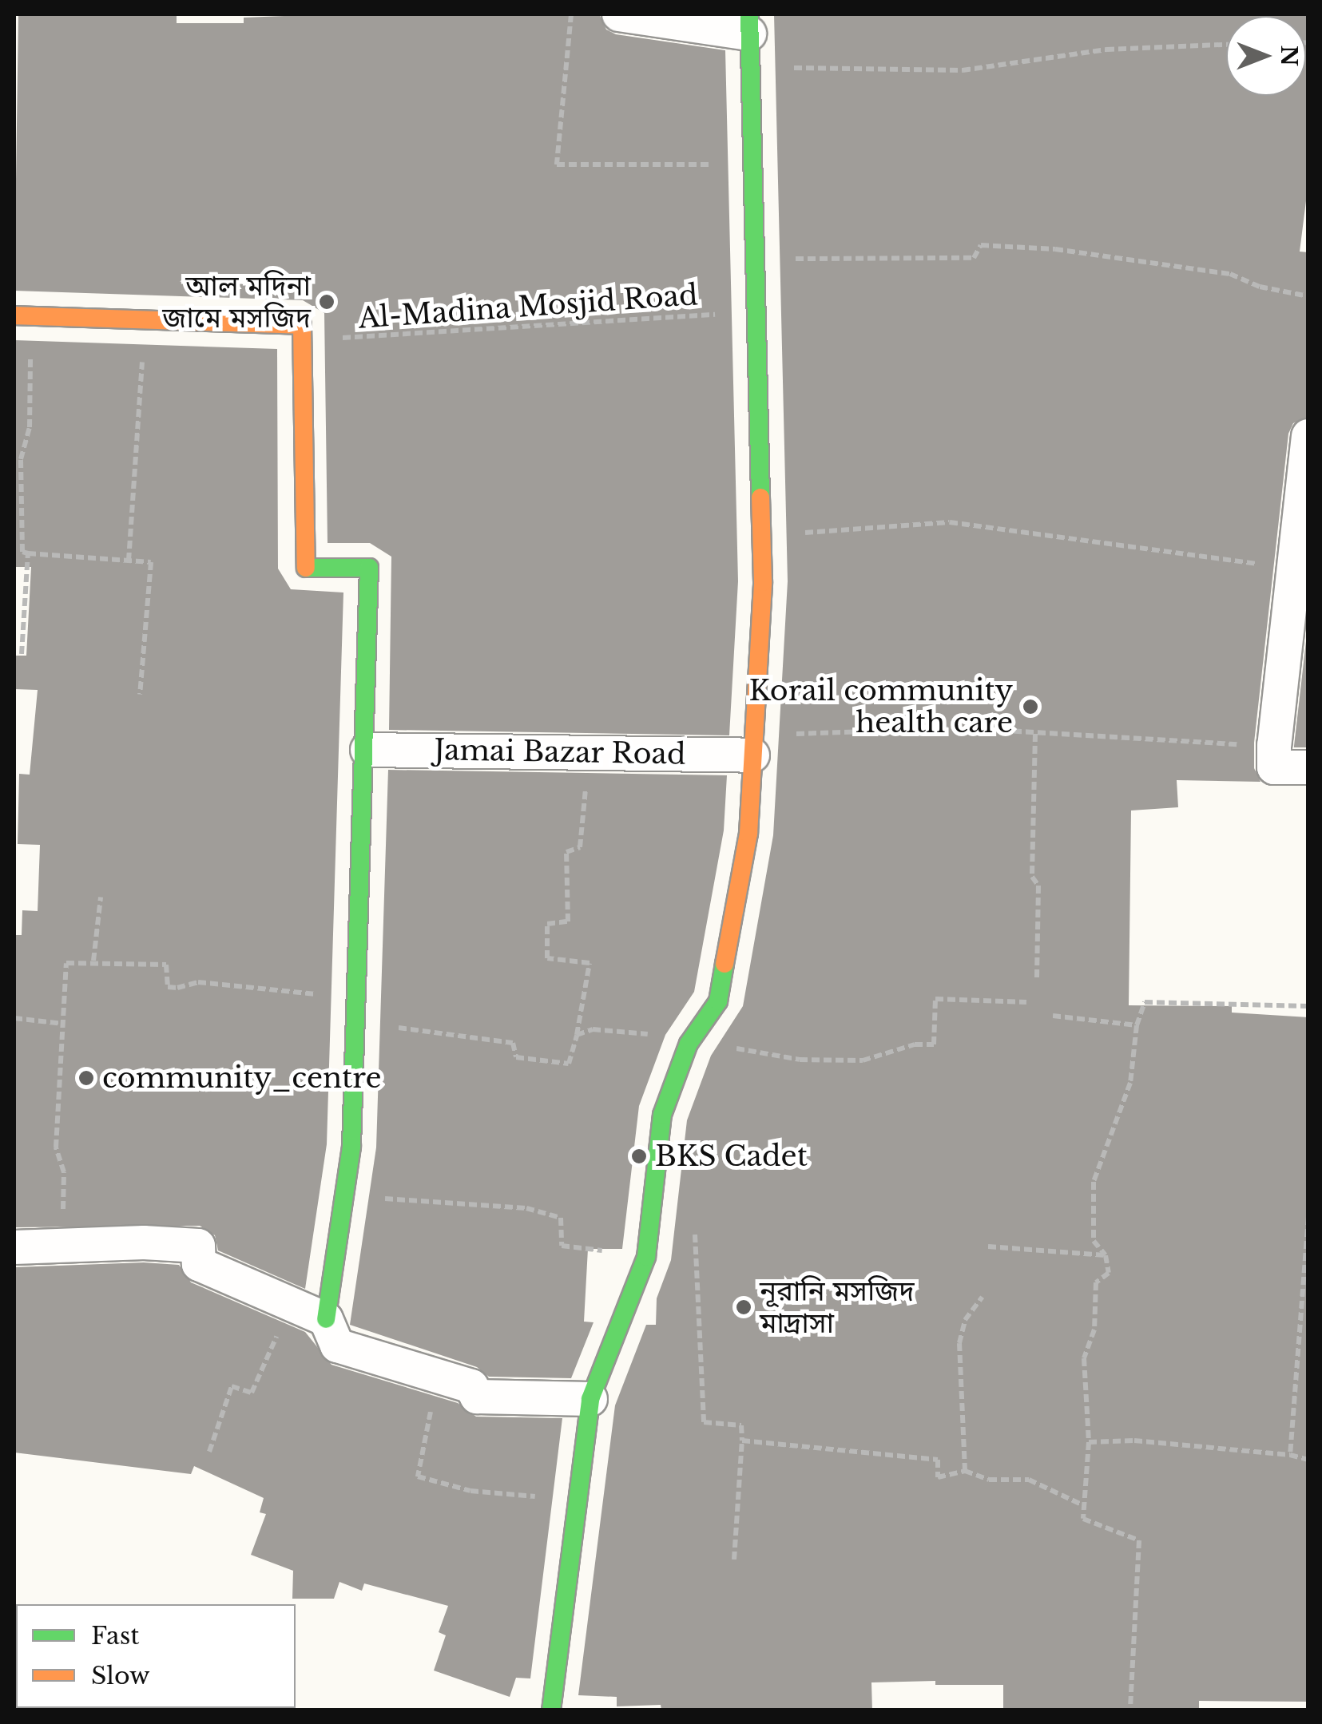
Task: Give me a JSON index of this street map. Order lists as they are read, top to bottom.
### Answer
{
  "streets": {
    "street": ["Jamai Bazar Road"],
    "path": ["Al-Madina Mosjid Road"]
  },
  "places": [
    "আল মদিনা জামে মসজিদ",
    "Korail community health care",
    "community_centre",
    "BKS Cadet",
    "নূরানি মসজিদ মাদ্রাসা"
  ],
  "legend": ["Fast", "Slow"],
  "north": "right"
}
